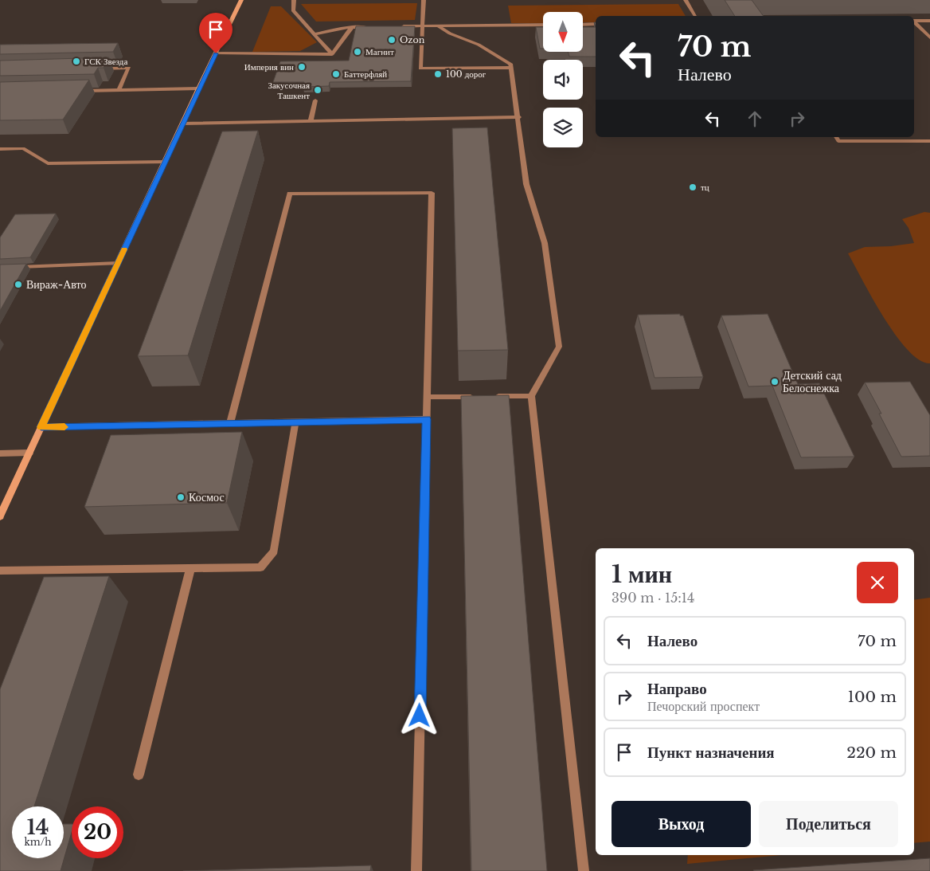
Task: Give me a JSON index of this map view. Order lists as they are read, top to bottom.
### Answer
{
  "places": [
    "Ozon",
    "Магнит",
    "ГСК Звезда",
    "Империя вин",
    "Баттерфляй",
    "100 дорог",
    "Закусочная Ташкент",
    "тц",
    "Вираж-Авто",
    "Детский сад Белоснежка",
    "Космос"
  ],
  "north": "bottom",
  "page": {
    "turn": ["70 m", "Налево"],
    "heading": ["1 мин", "390 m · 15:14"],
    "list": [
      {
        "name": "Налево",
        "value": "70 m"
      },
      {
        "name": "Направо",
        "note": "Печорский проспект",
        "value": "100 m"
      },
      {
        "name": "Пункт назначения",
        "value": "220 m"
      }
    ],
    "buttons": ["Выход", "Поделиться"],
    "speed": "14 km/h",
    "limit": "20"
  }
}
